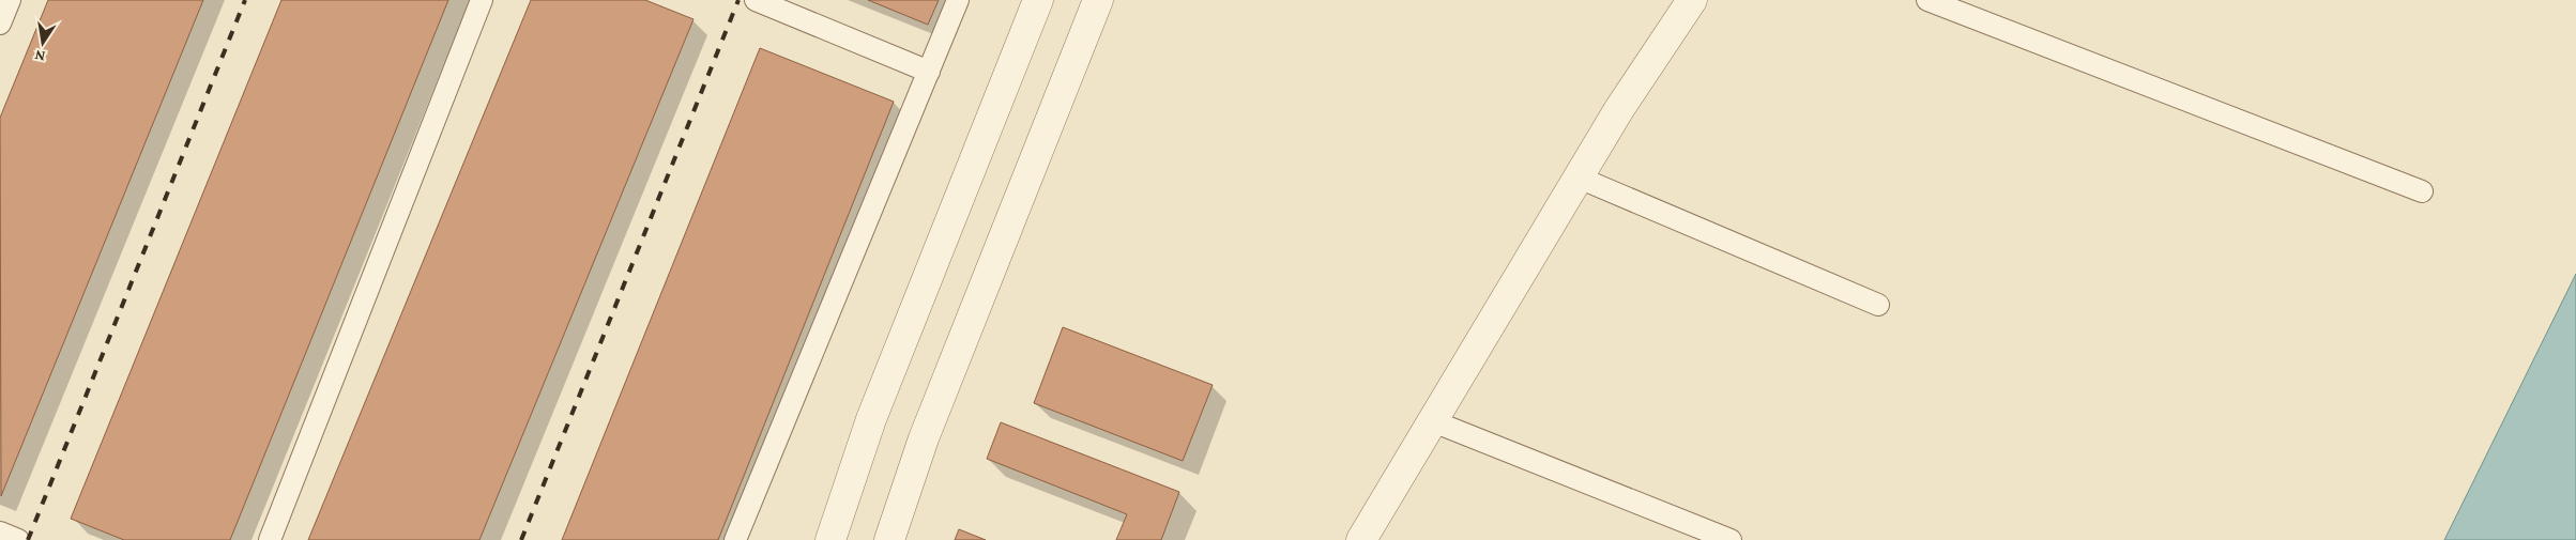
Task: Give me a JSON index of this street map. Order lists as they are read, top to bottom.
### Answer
{
  "north": "bottom"
}
